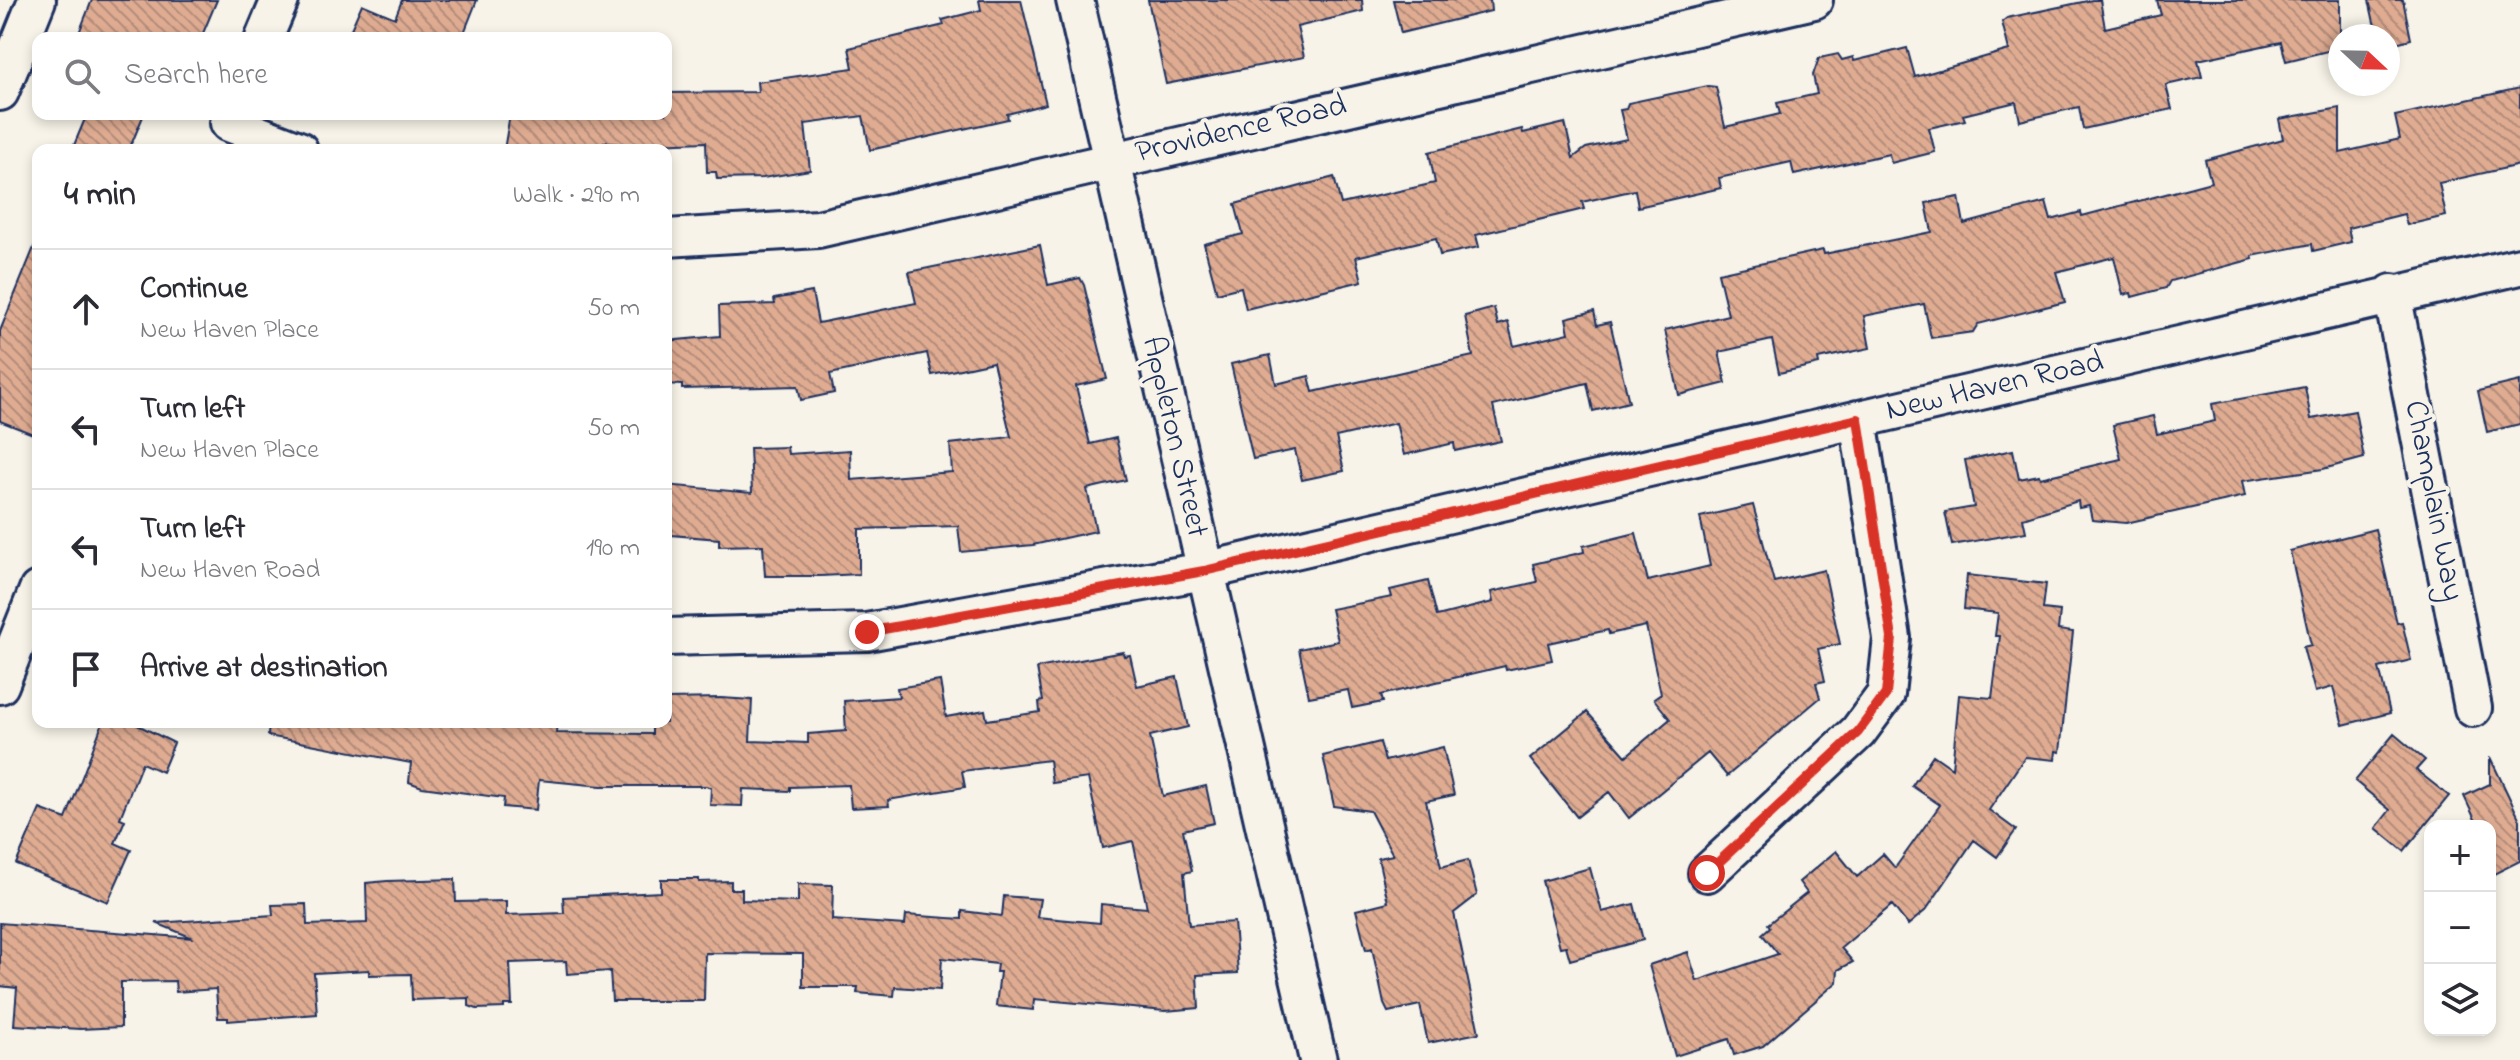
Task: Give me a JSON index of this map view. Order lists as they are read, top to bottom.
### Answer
{
  "streets": {
    "street": [
      "Providence Road",
      "New Haven Road",
      "Appleton Street",
      "Champlain Way"
    ]
  },
  "crossings": [
    ["Providence Road", "Appleton Street"],
    ["New Haven Road", "Appleton Street"],
    ["New Haven Road", "Champlain Way"]
  ],
  "north": "right",
  "page": {
    "search": "Search here",
    "heading": ["4 min", "Walk · 290 m"],
    "list": [
      ["Continue", "New Haven Place", "50 m"],
      ["Turn left", "New Haven Place", "50 m"],
      ["Turn left", "New Haven Road", "190 m"],
      "Arrive at destination"
    ],
    "map_buttons": ["+", "−"]
  }
}
